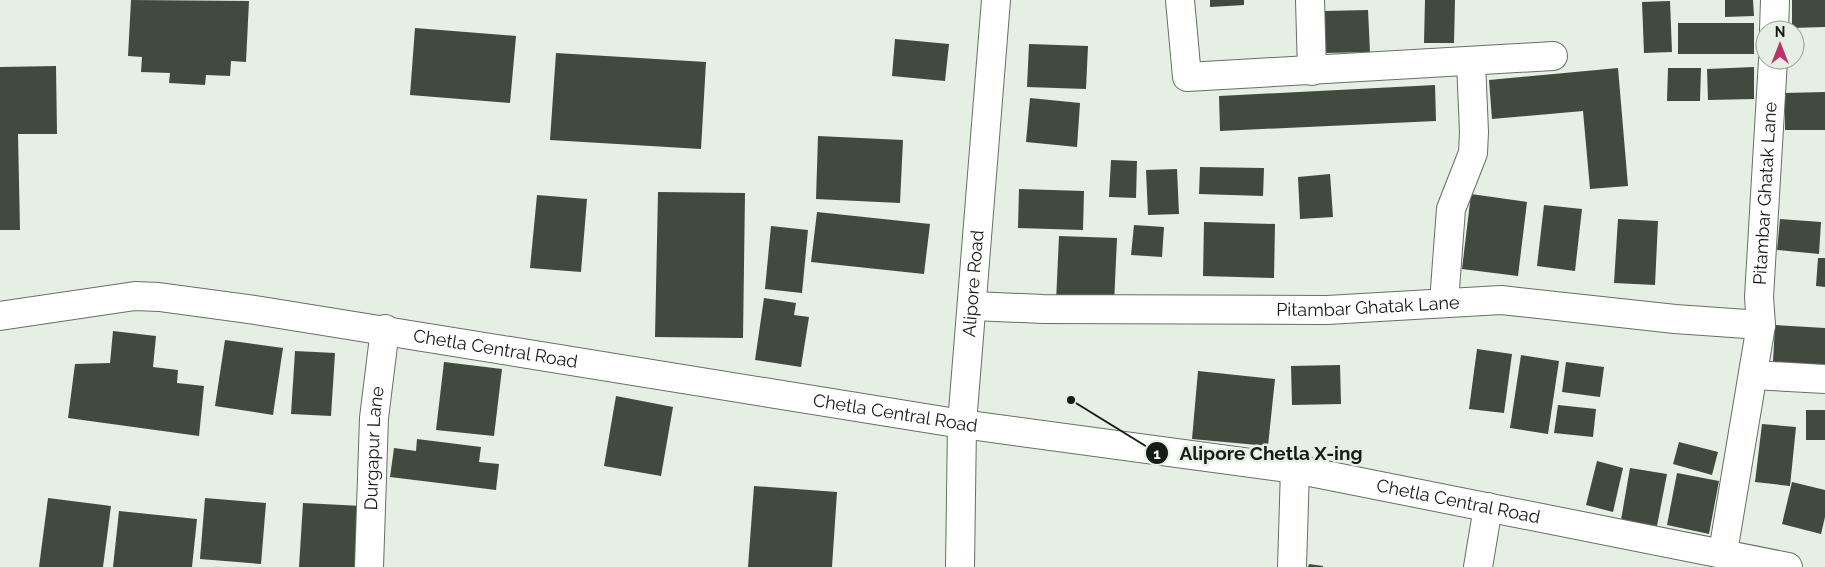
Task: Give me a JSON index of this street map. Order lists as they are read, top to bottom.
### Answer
{
  "streets": {
    "street": [
      "Pitambar Ghatak Lane",
      "Alipore Road",
      "Chetla Central Road",
      "Durgapur Lane"
    ]
  },
  "crossings": [
    ["Pitambar Ghatak Lane", "Alipore Road"],
    ["Pitambar Ghatak Lane", "Chetla Central Road"],
    ["Alipore Road", "Chetla Central Road"],
    ["Chetla Central Road", "Durgapur Lane"]
  ],
  "places": ["Alipore Chetla X-ing"],
  "north": "top"
}
